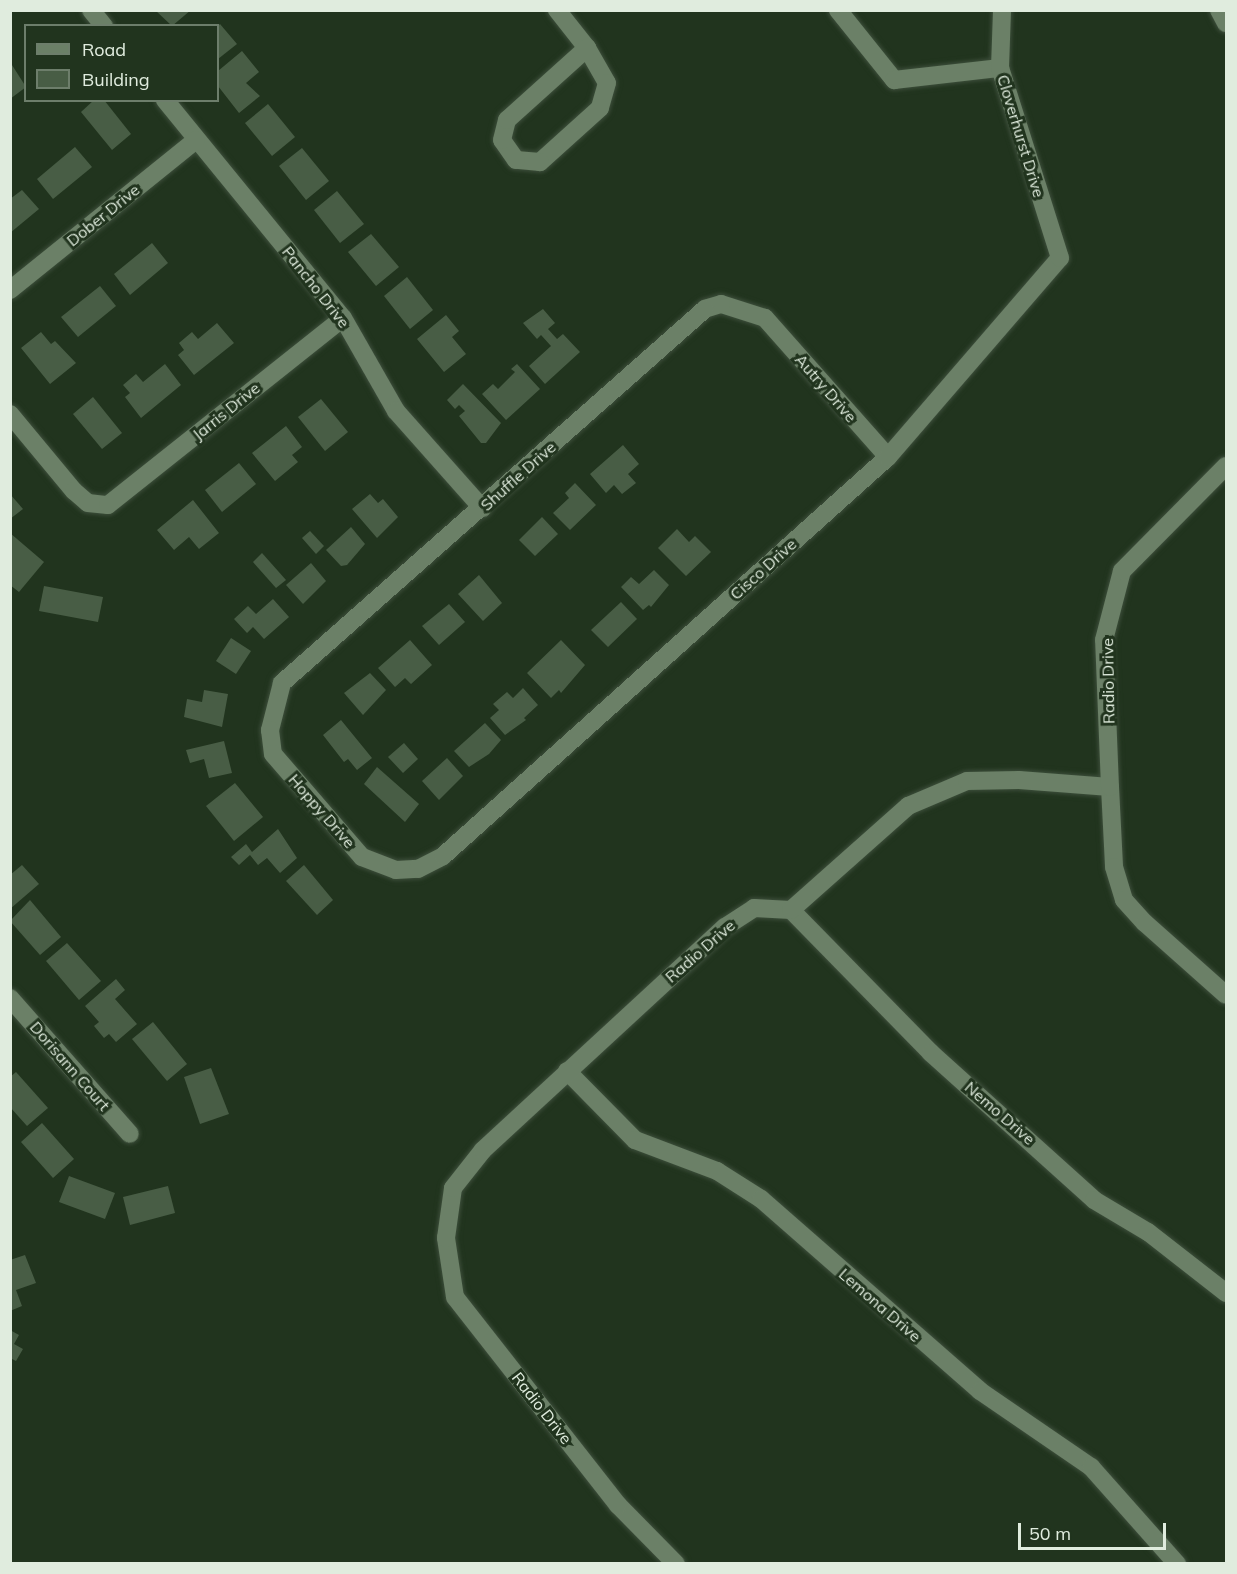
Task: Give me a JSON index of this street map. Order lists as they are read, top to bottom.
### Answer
{
  "streets": {
    "street": [
      "Cloverhurst Drive",
      "Dober Drive",
      "Pancho Drive",
      "Autry Drive",
      "Jarris Drive",
      "Shuffle Drive",
      "Cisco Drive",
      "Radio Drive",
      "Hoppy Drive",
      "Dorisann Court",
      "Nemo Drive",
      "Lemona Drive"
    ]
  },
  "crossings": [
    ["Cloverhurst Drive", "Cisco Drive"],
    ["Dober Drive", "Pancho Drive"],
    ["Pancho Drive", "Jarris Drive"],
    ["Pancho Drive", "Shuffle Drive"],
    ["Autry Drive", "Shuffle Drive"],
    ["Autry Drive", "Cisco Drive"],
    ["Shuffle Drive", "Hoppy Drive"],
    ["Cisco Drive", "Hoppy Drive"],
    ["Radio Drive", "Nemo Drive"],
    ["Radio Drive", "Lemona Drive"]
  ],
  "legend": ["Road", "Building"],
  "scale_bar": "50 m"
}
